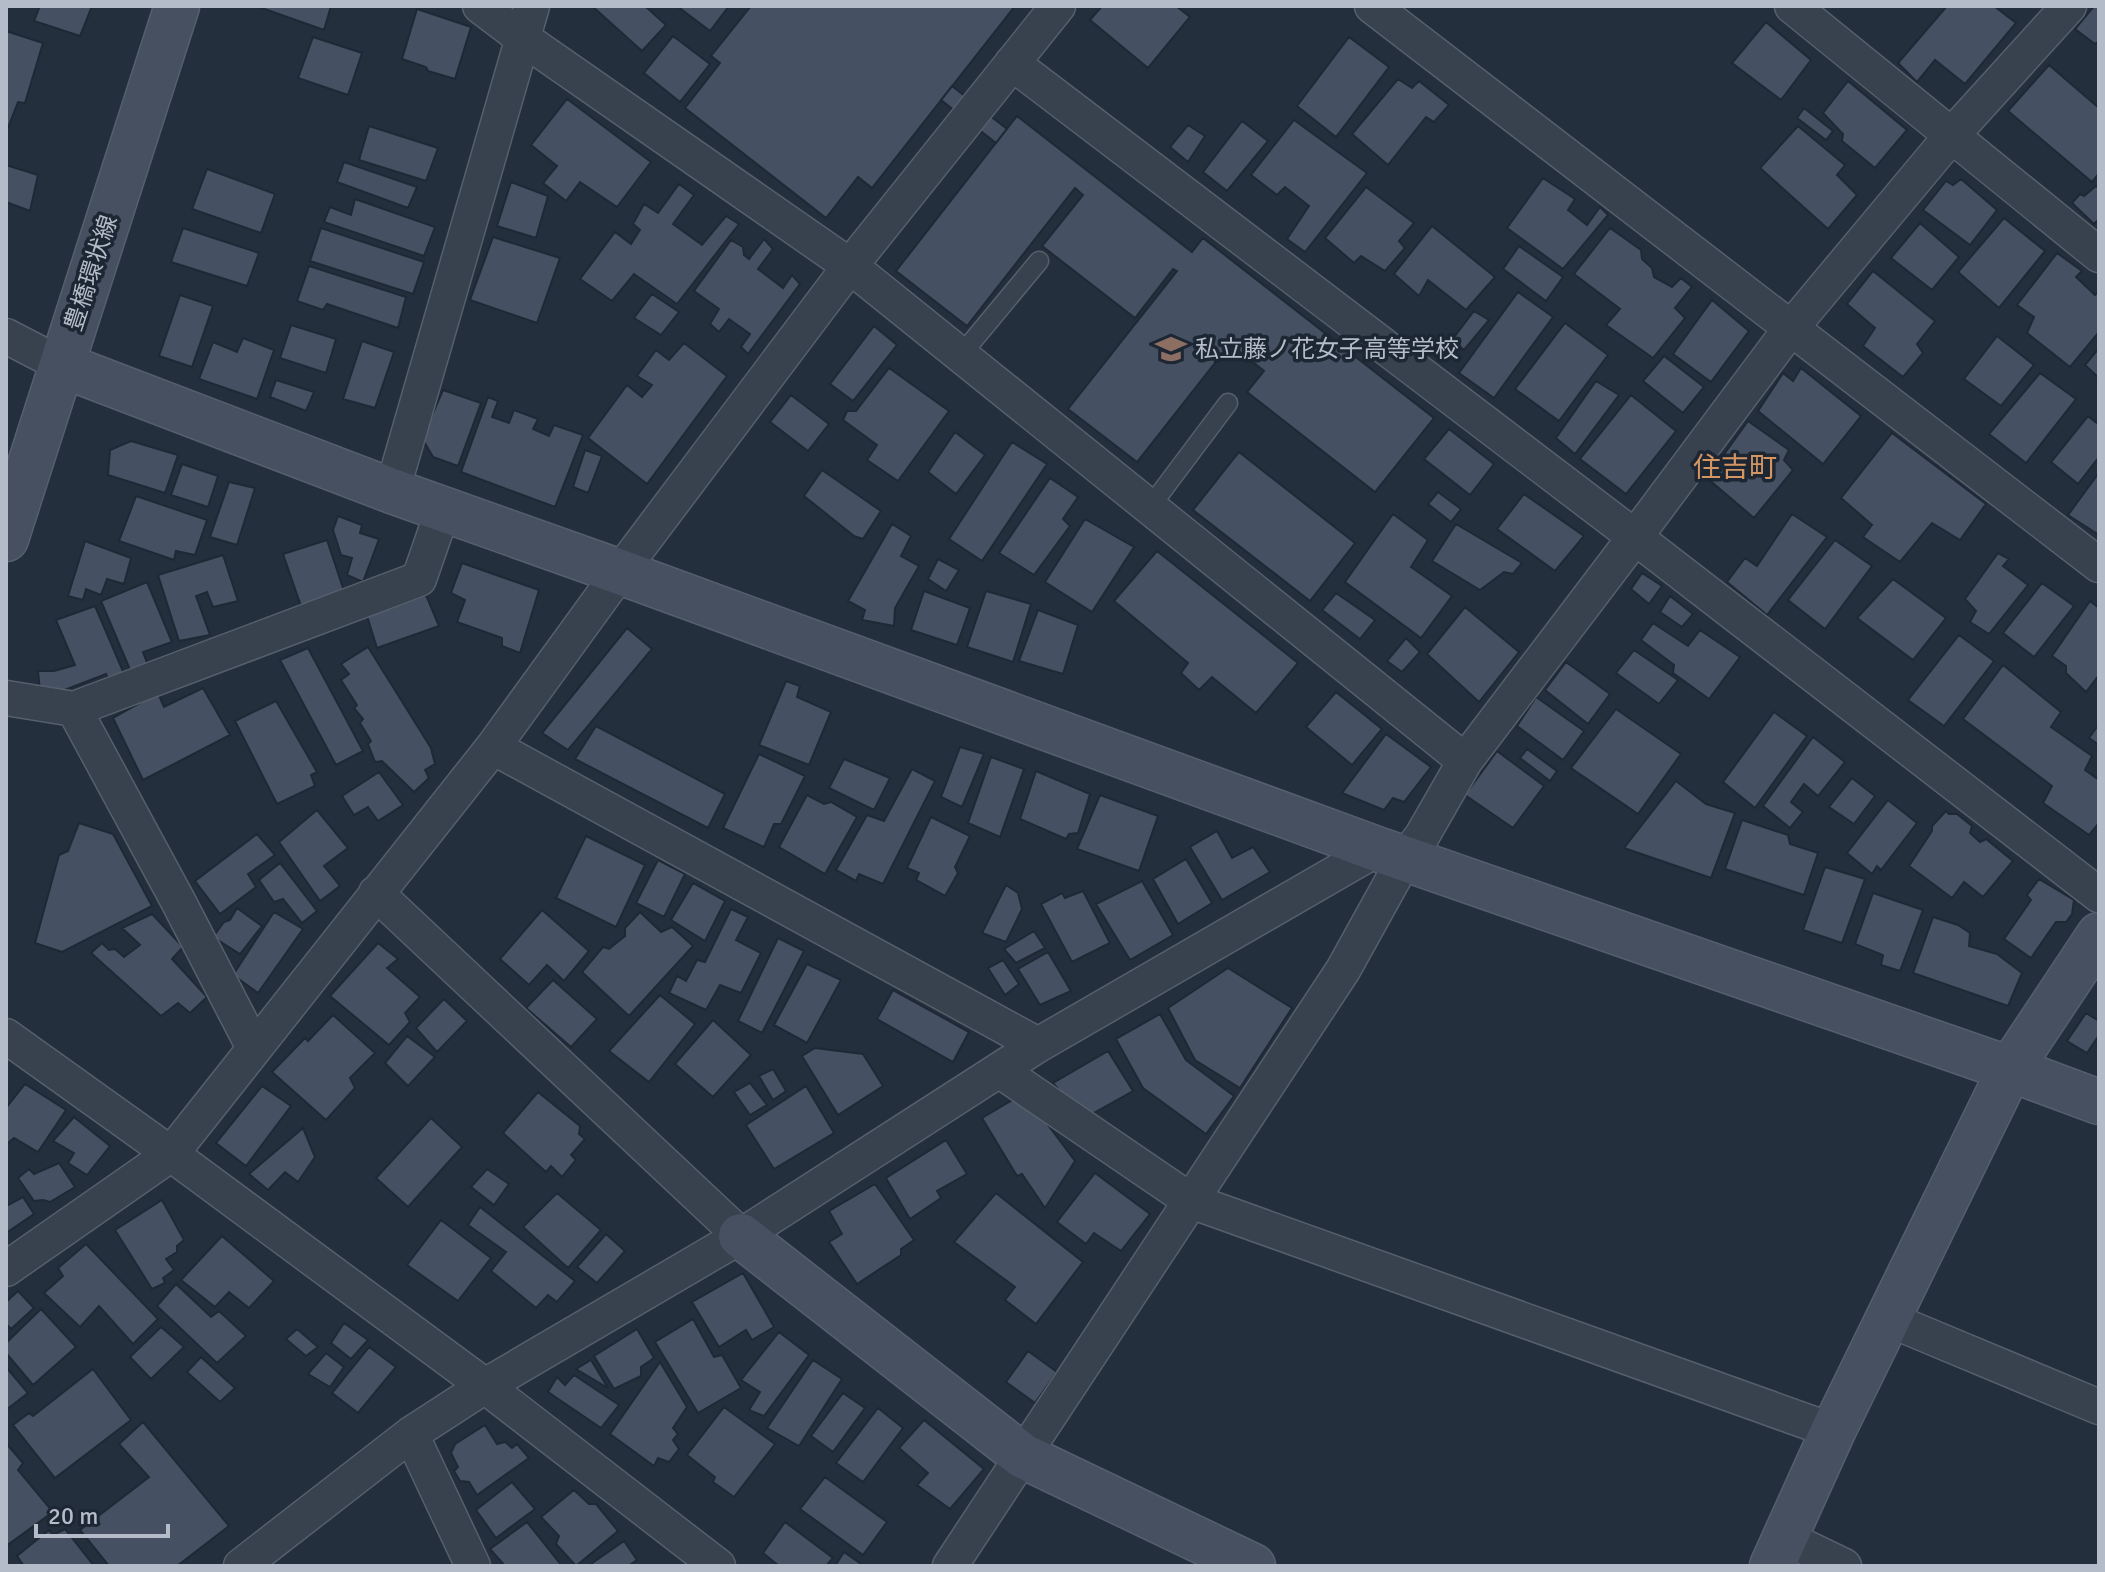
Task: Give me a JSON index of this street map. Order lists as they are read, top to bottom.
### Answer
{
  "streets": {
    "street": ["豊橋環状線"]
  },
  "districts": ["住吉町"],
  "places": {
    "school or university": ["私立藤ノ花女子高等学校"]
  },
  "scale_bar": "20 m"
}
